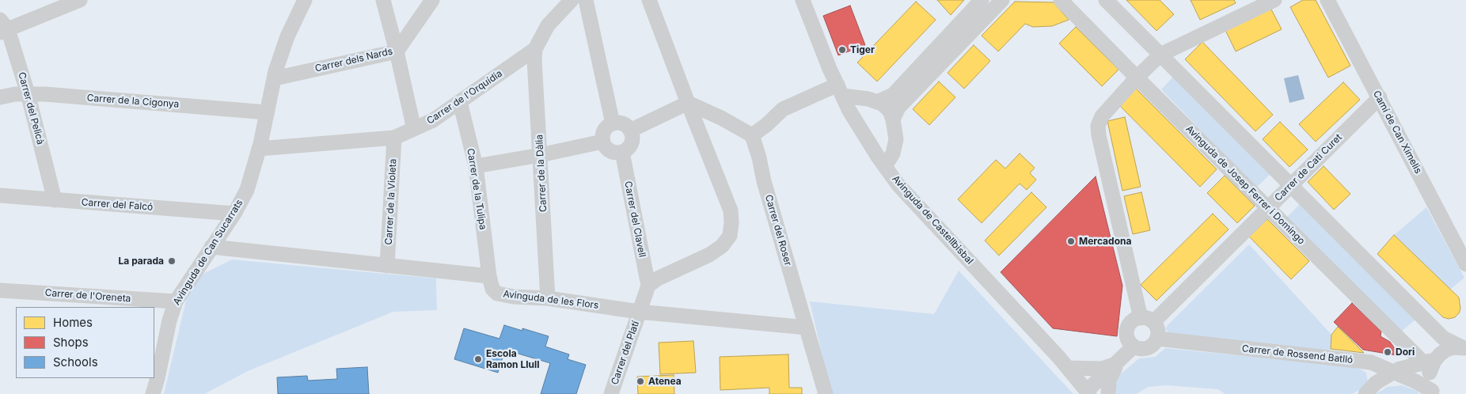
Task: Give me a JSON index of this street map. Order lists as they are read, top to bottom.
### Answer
{
  "streets": {
    "street": [
      "Carrer dels Nards",
      "Carrer de l'Orquídia",
      "Carrer de la Cigonya",
      "Carrer del Pelicà",
      "Camí de Can Ximelis",
      "Carrer de Cati Curet",
      "Carrer de la Dàlia",
      "Avinguda de Josep Ferrer i Domingo",
      "Carrer de la Tulipa",
      "Carrer de la Violeta",
      "Carrer del Falcó",
      "Carrer del Clavell",
      "Avinguda de Castellbisbal",
      "Carrer del Roser",
      "Avinguda de Can Sucarrats",
      "Carrer de l'Oreneta",
      "Avinguda de les Flors",
      "Carrer del Platí",
      "Carrer de Rossend Batlló"
    ]
  },
  "crossings": [
    ["Carrer dels Nards", "Avinguda de Can Sucarrats"],
    ["Carrer de l'Orquídia", "Carrer de la Dàlia"],
    ["Carrer de l'Orquídia", "Carrer de la Tulipa"],
    ["Carrer de l'Orquídia", "Carrer de la Violeta"],
    ["Carrer de l'Orquídia", "Avinguda de Can Sucarrats"],
    ["Carrer de la Cigonya", "Carrer del Pelicà"],
    ["Carrer de la Cigonya", "Avinguda de Can Sucarrats"],
    ["Carrer del Pelicà", "Carrer del Falcó"],
    ["Camí de Can Ximelis", "Carrer de Cati Curet"],
    ["Carrer de Cati Curet", "Avinguda de Josep Ferrer i Domingo"],
    ["Carrer de Cati Curet", "Carrer de Rossend Batlló"],
    ["Carrer de la Dàlia", "Avinguda de les Flors"],
    ["Carrer de la Tulipa", "Avinguda de les Flors"],
    ["Carrer del Falcó", "Avinguda de Can Sucarrats"],
    ["Carrer del Clavell", "Carrer del Platí"],
    ["Carrer del Roser", "Avinguda de les Flors"],
    ["Avinguda de Can Sucarrats", "Carrer de l'Oreneta"],
    ["Avinguda de les Flors", "Carrer del Platí"]
  ],
  "places": [
    "Tiger",
    "Mercadona",
    "La parada",
    "Dori",
    "Escola Ramon Llull",
    "Atenea"
  ],
  "legend": ["Homes", "Shops", "Schools"]
}
